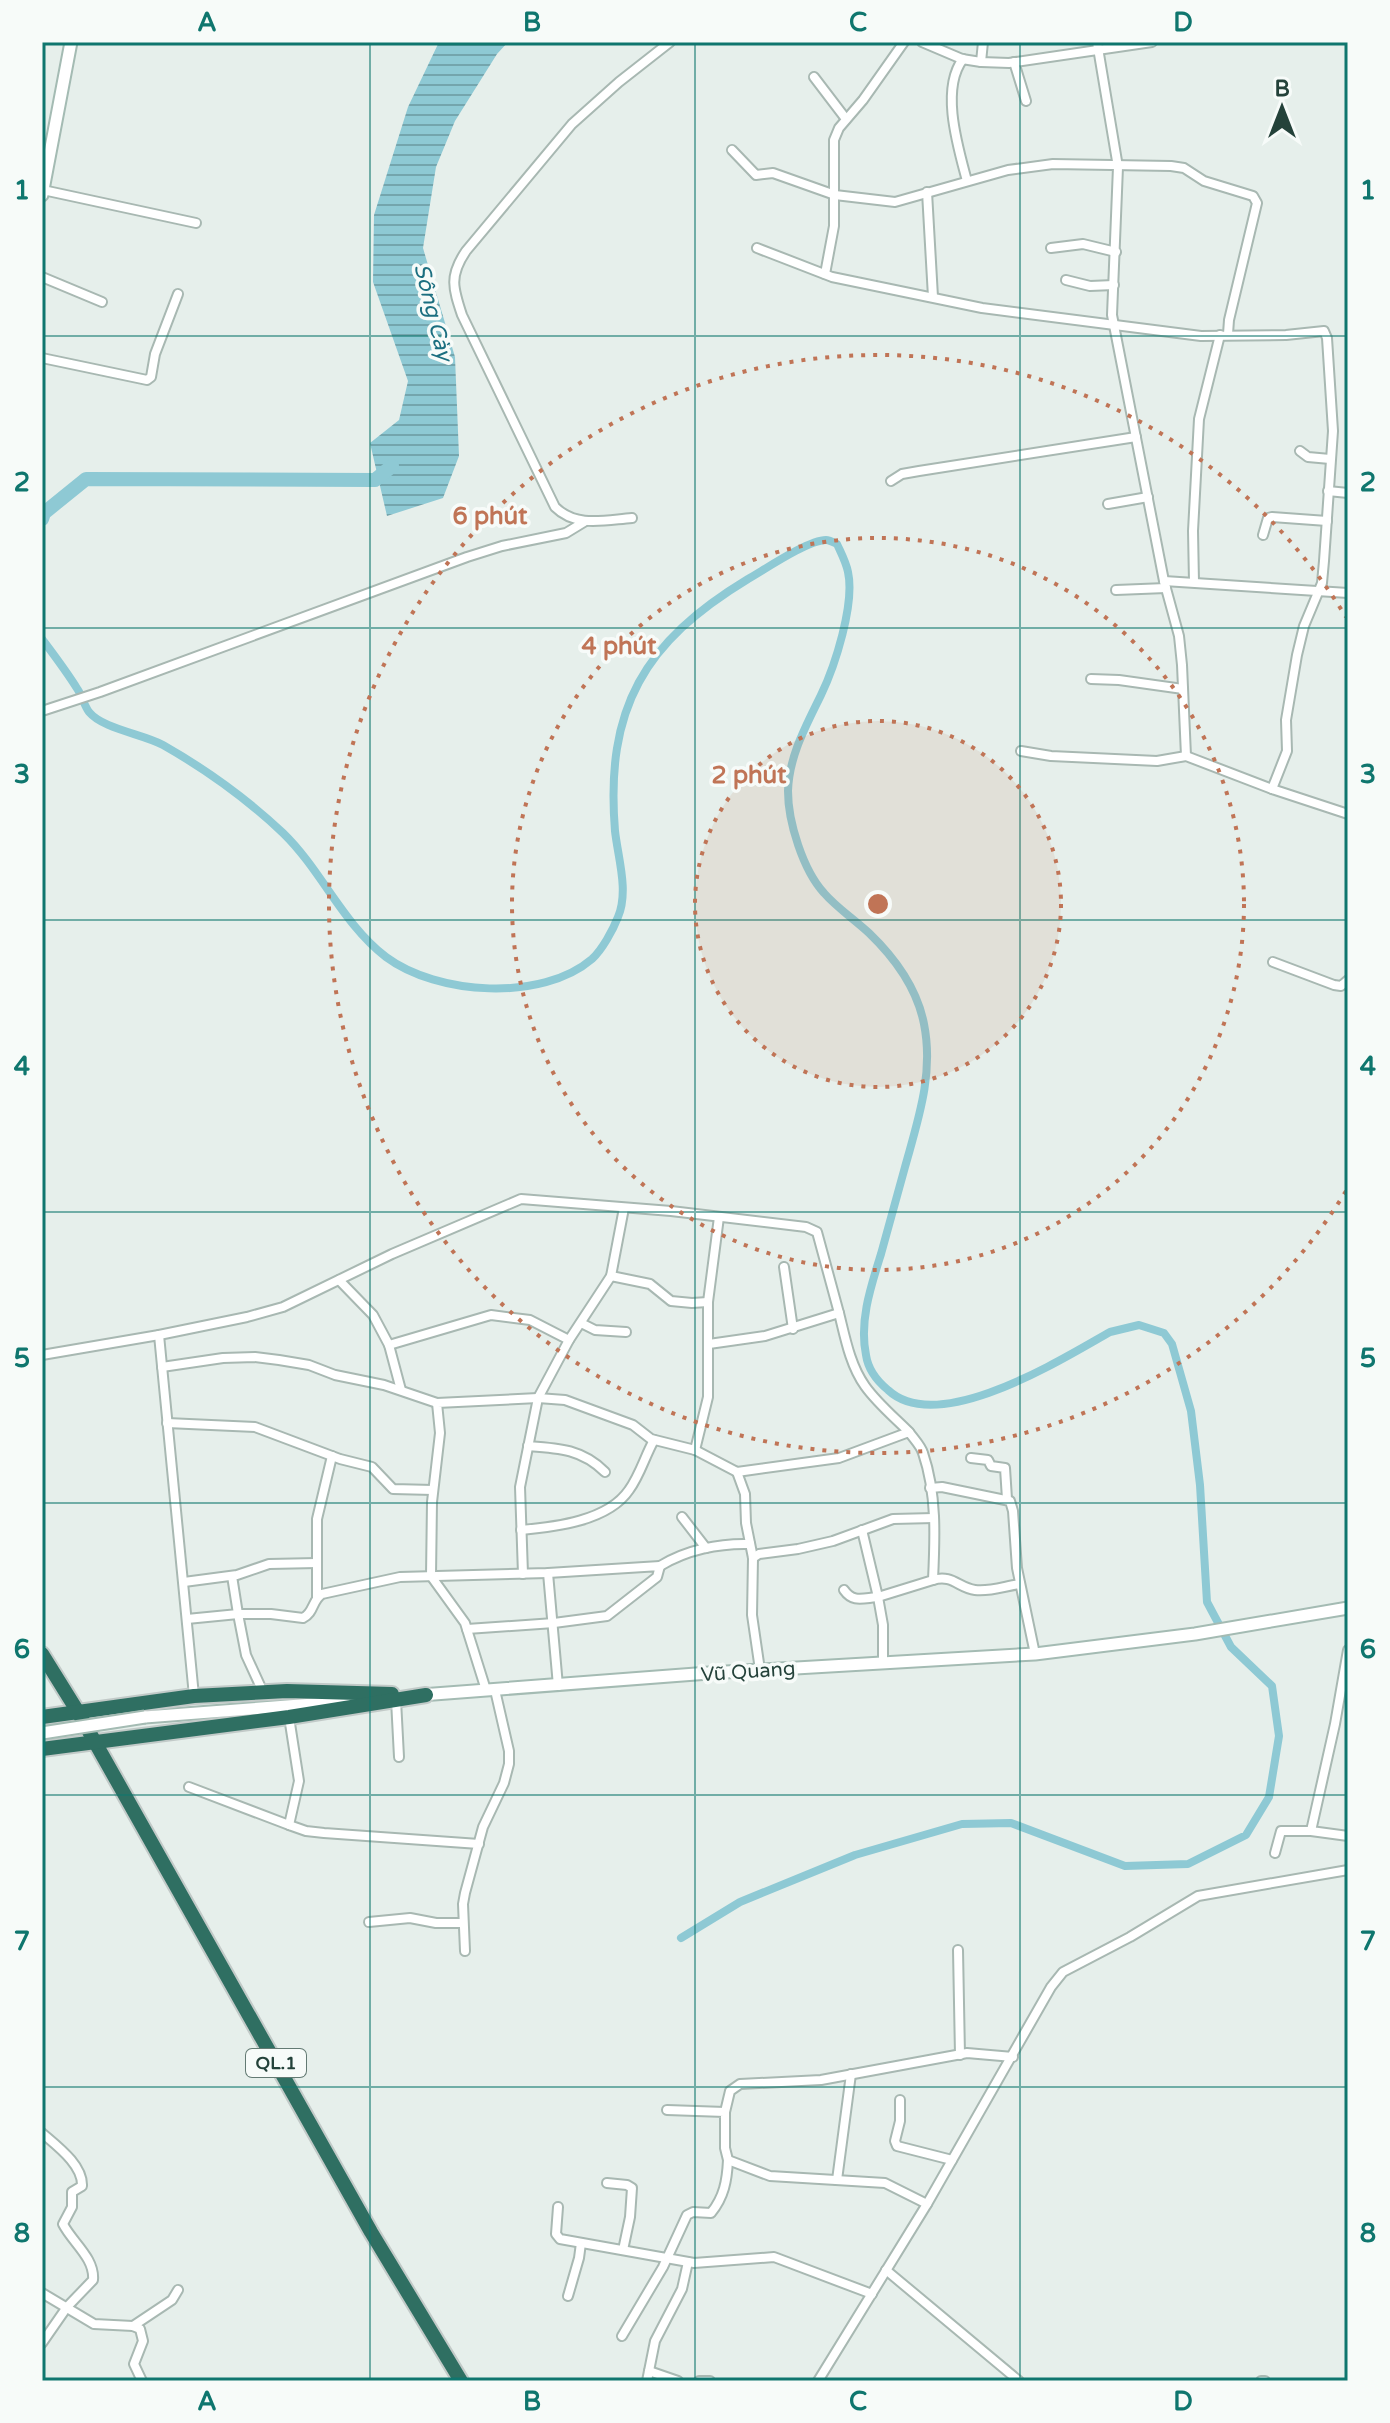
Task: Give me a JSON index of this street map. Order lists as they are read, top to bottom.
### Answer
{
  "streets": {
    "highway": ["QL.1"],
    "main road": ["Vũ Quang"]
  },
  "water": ["Sông Cày"],
  "north": "top",
  "grid": {
    "columns": [
      "A",
      "B",
      "C",
      "D"
    ],
    "rows": [
      "1",
      "2",
      "3",
      "4",
      "5",
      "6",
      "7",
      "8"
    ]
  },
  "rings": ["6 phút", "4 phút", "2 phút"]
}
